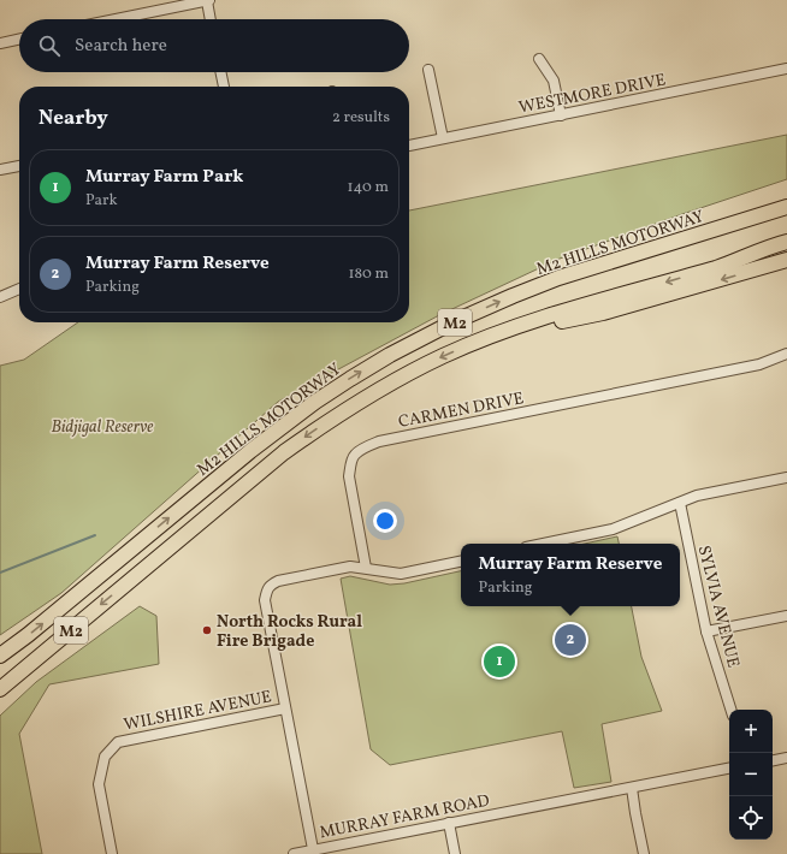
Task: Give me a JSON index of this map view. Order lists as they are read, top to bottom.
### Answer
{
  "streets": {
    "highway": ["M2 HILLS MOTORWAY", "M2"],
    "street": [
      "WESTMORE DRIVE",
      "CARMEN DRIVE",
      "SYLVIA AVENUE",
      "WILSHIRE AVENUE",
      "MURRAY FARM ROAD"
    ]
  },
  "crossings": [
    ["M2 HILLS MOTORWAY", "M2"],
    ["CARMEN DRIVE", "MURRAY FARM ROAD"],
    ["WILSHIRE AVENUE", "MURRAY FARM ROAD"]
  ],
  "parks": ["Bidjigal Reserve"],
  "places": ["North Rocks Rural Fire Brigade"],
  "page": {
    "search": "Search here",
    "heading": ["Nearby", "2 results"],
    "list": [
      {
        "mark": "1",
        "name": "Murray Farm Park",
        "note": "Park",
        "value": "140 m"
      },
      {
        "mark": "2",
        "name": "Murray Farm Reserve",
        "note": "Parking",
        "value": "180 m"
      }
    ],
    "popup": ["Murray Farm Reserve", "Parking"],
    "pins": ["2", "1"],
    "map_buttons": ["+", "−"]
  }
}
